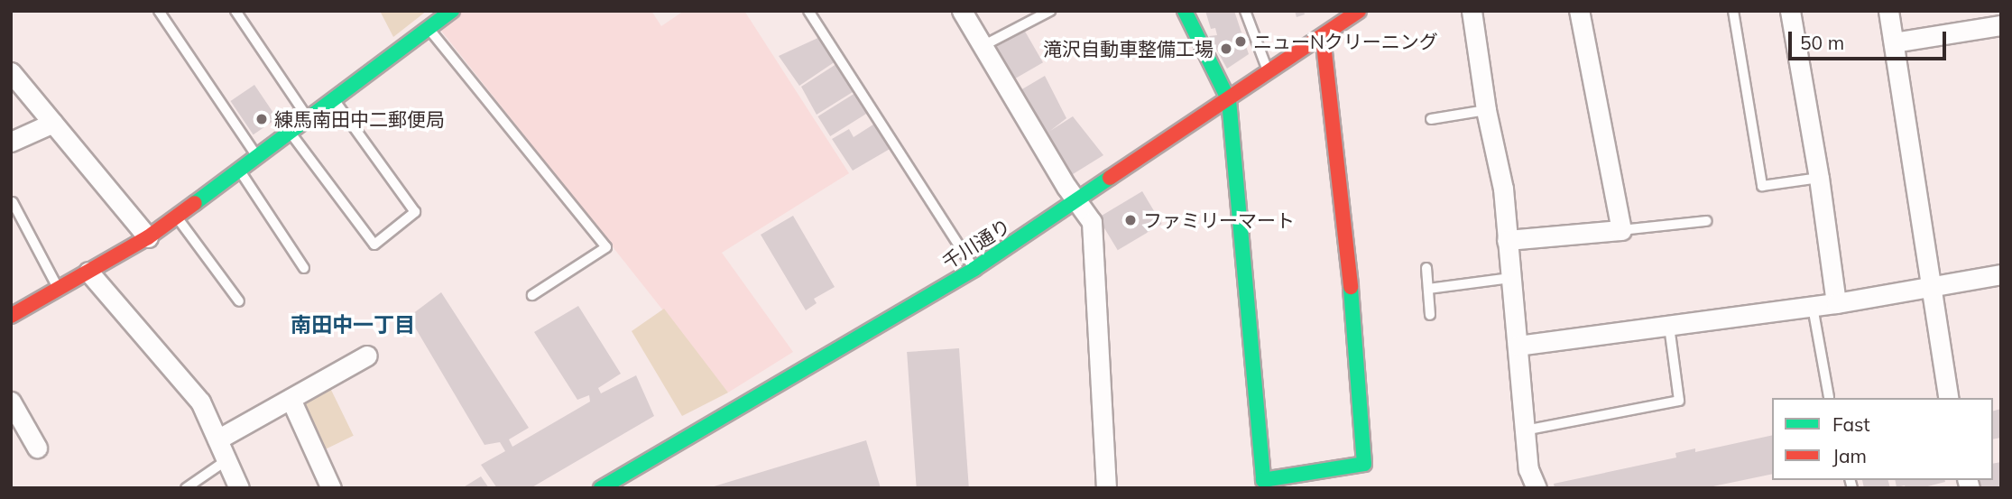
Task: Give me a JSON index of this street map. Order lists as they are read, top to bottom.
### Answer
{
  "streets": {
    "street": ["千川通り"]
  },
  "districts": ["南田中一丁目"],
  "places": [
    "ニューNクリーニング",
    "滝沢自動車整備工場",
    "練馬南田中二郵便局",
    "ファミリーマート"
  ],
  "legend": ["Fast", "Jam"],
  "scale_bar": "50 m"
}
